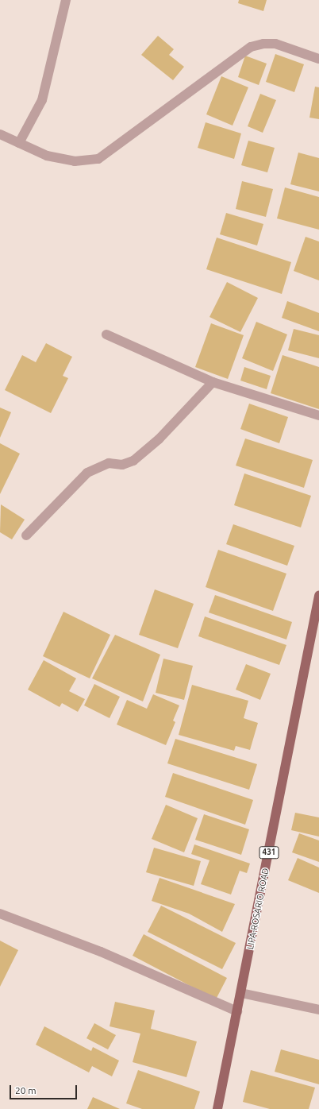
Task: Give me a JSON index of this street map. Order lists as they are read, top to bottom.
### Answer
{
  "streets": {
    "main road": ["431", "LIPA-ROSARIO ROAD"]
  },
  "scale_bar": "20 m"
}
